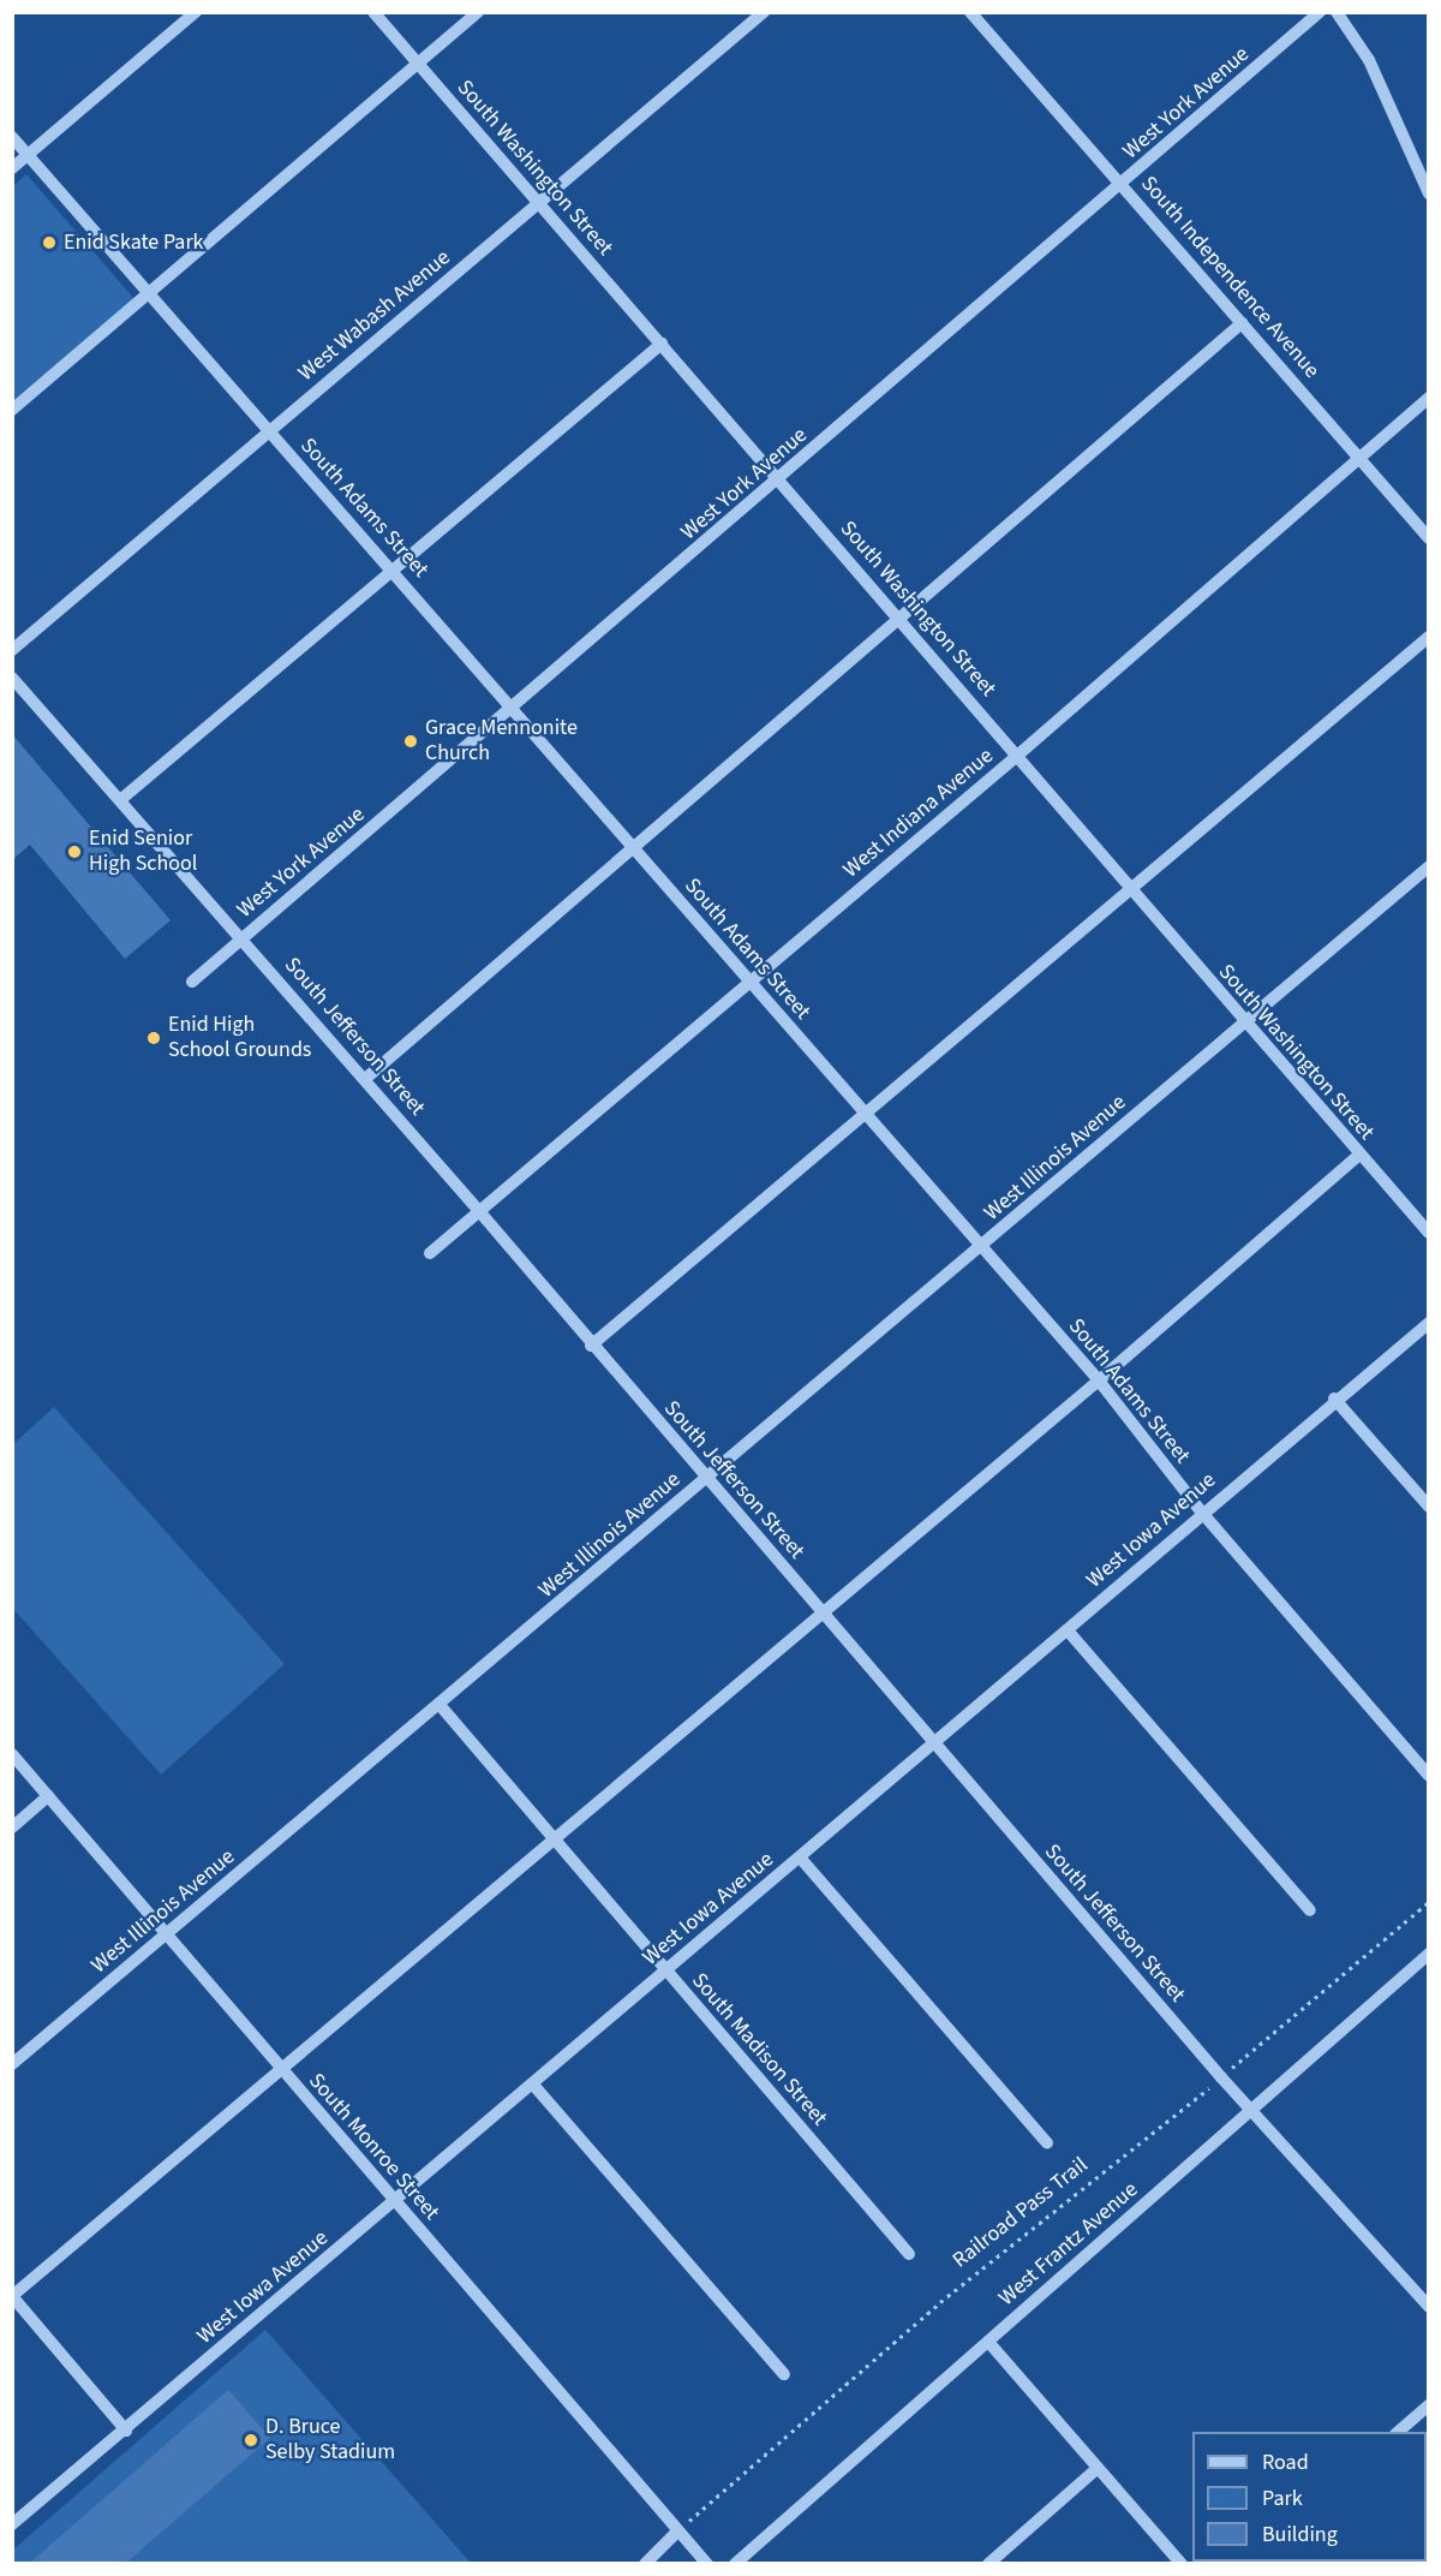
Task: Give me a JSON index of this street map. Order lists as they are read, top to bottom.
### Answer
{
  "streets": {
    "street": [
      "West York Avenue",
      "South Washington Street",
      "South Independence Avenue",
      "West Wabash Avenue",
      "South Adams Street",
      "West Indiana Avenue",
      "South Jefferson Street",
      "West Illinois Avenue",
      "West Iowa Avenue",
      "South Madison Street",
      "South Monroe Street",
      "West Frantz Avenue"
    ],
    "path": ["Railroad Pass Trail"]
  },
  "crossings": [
    ["West York Avenue", "South Washington Street"],
    ["West York Avenue", "South Independence Avenue"],
    ["West York Avenue", "South Adams Street"],
    ["West York Avenue", "South Jefferson Street"],
    ["South Washington Street", "West Wabash Avenue"],
    ["South Washington Street", "West Indiana Avenue"],
    ["South Washington Street", "West Illinois Avenue"],
    ["South Independence Avenue", "West Indiana Avenue"],
    ["West Wabash Avenue", "South Adams Street"],
    ["South Adams Street", "West Indiana Avenue"],
    ["South Adams Street", "West Illinois Avenue"],
    ["South Adams Street", "West Iowa Avenue"],
    ["West Indiana Avenue", "South Jefferson Street"],
    ["South Jefferson Street", "West Illinois Avenue"],
    ["South Jefferson Street", "West Iowa Avenue"],
    ["South Jefferson Street", "Railroad Pass Trail"],
    ["South Jefferson Street", "West Frantz Avenue"],
    ["West Illinois Avenue", "South Madison Street"],
    ["West Illinois Avenue", "South Monroe Street"],
    ["West Iowa Avenue", "South Madison Street"],
    ["West Iowa Avenue", "South Monroe Street"],
    ["South Monroe Street", "Railroad Pass Trail"]
  ],
  "places": [
    "Enid Skate Park",
    "Grace Mennonite Church",
    "Enid Senior High School",
    "Enid High School Grounds",
    "D. Bruce Selby Stadium"
  ],
  "legend": ["Road", "Park", "Building"]
}
